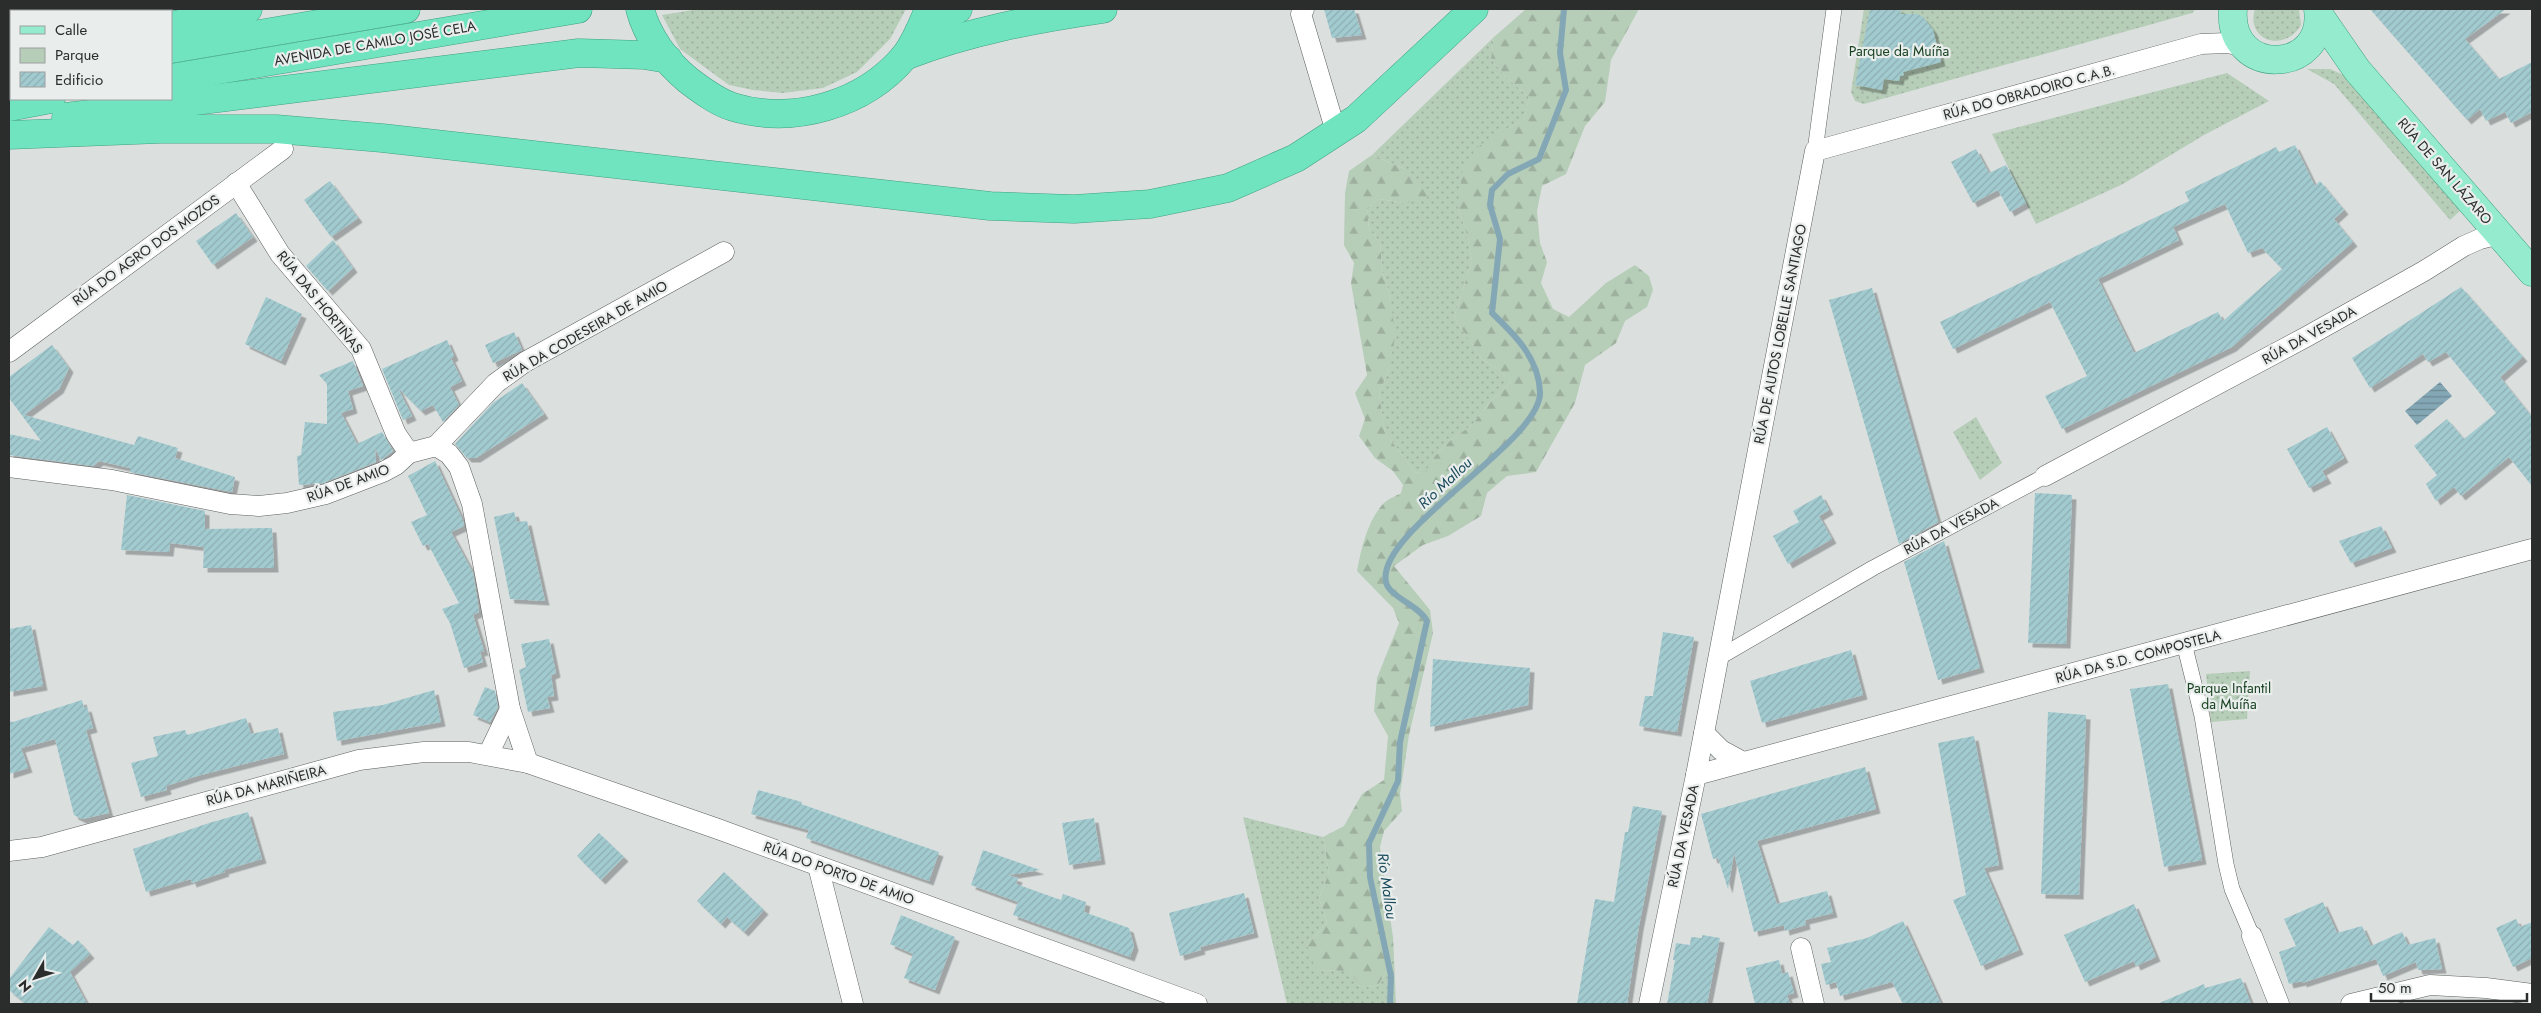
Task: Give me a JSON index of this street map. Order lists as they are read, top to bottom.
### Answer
{
  "streets": {
    "highway": ["AVENIDA DE CAMILO JOSÉ CELA"],
    "main road": ["RÚA DE SAN LÁZARO"],
    "street": [
      "RÚA DO OBRADOIRO C.A.B.",
      "RÚA DO AGRO DOS MOZOS",
      "RÚA DAS HORTIÑAS",
      "RÚA DA CODESEIRA DE AMIO",
      "RÚA DE AUTOS LOBELLE SANTIAGO",
      "RÚA DA VESADA",
      "RÚA DE AMIO",
      "RÚA DA S.D. COMPOSTELA",
      "RÚA DA MARIÑEIRA",
      "RÚA DO PORTO DE AMIO"
    ]
  },
  "crossings": [
    ["RÚA DO OBRADOIRO C.A.B.", "RÚA DE AUTOS LOBELLE SANTIAGO"],
    ["RÚA DE SAN LÁZARO", "RÚA DA VESADA"],
    ["RÚA DO AGRO DOS MOZOS", "RÚA DAS HORTIÑAS"],
    ["RÚA DAS HORTIÑAS", "RÚA DE AMIO"],
    ["RÚA DA CODESEIRA DE AMIO", "RÚA DE AMIO"],
    ["RÚA DE AUTOS LOBELLE SANTIAGO", "RÚA DA VESADA"],
    ["RÚA DA VESADA", "RÚA DA S.D. COMPOSTELA"],
    ["RÚA DA MARIÑEIRA", "RÚA DO PORTO DE AMIO"]
  ],
  "water": ["Río Mallou"],
  "parks": ["Parque da Muíña", "Parque Infantil da Muíña"],
  "legend": ["Calle", "Parque", "Edificio"],
  "scale_bar": "50 m",
  "north": "bottom left"
}
